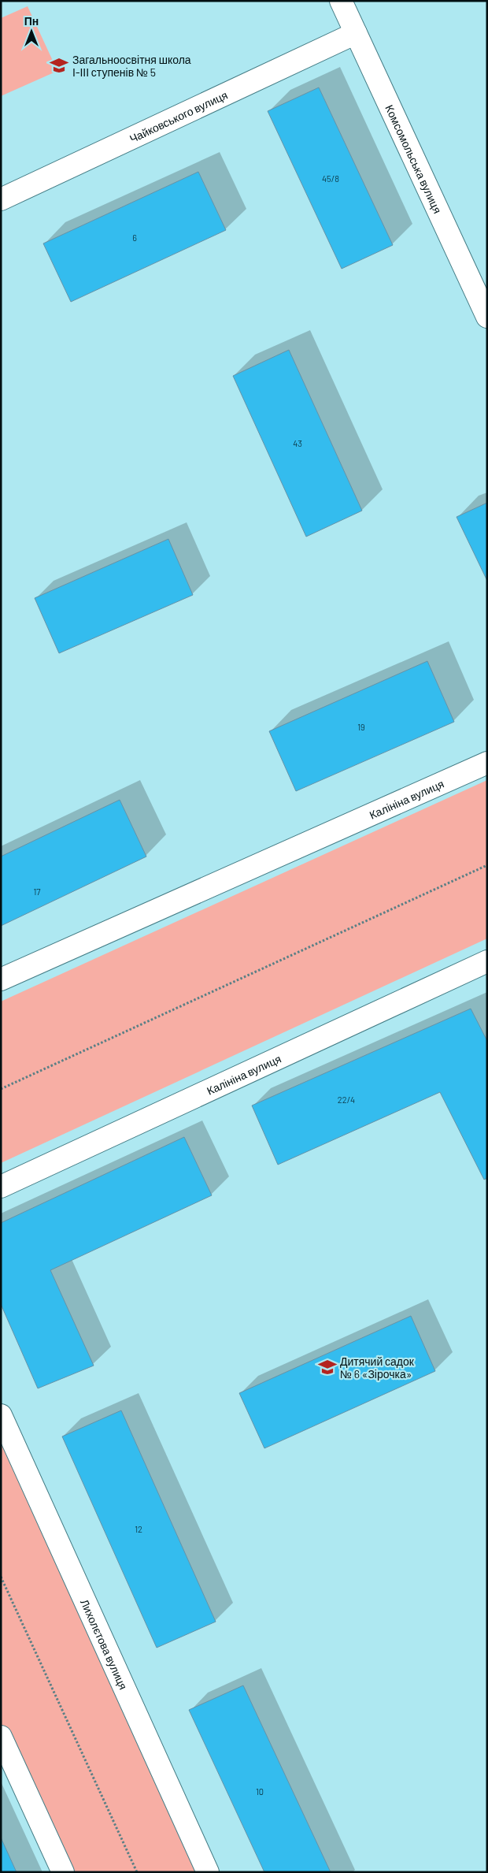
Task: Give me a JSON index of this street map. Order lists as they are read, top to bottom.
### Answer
{
  "streets": {
    "street": [
      "Чайковського вулиця",
      "Комсомольська вулиця",
      "Калініна вулиця",
      "Лихолєтова вулиця"
    ]
  },
  "crossings": [
    ["Чайковського вулиця", "Комсомольська вулиця"]
  ],
  "places": {
    "school or university": ["Загальноосвітня школа І-ІІІ ступенів № 5", "Дитячий садок № 6 «Зірочка»"]
  },
  "house_numbers": [
    "45/8",
    "6",
    "43",
    "19",
    "17",
    "22/4",
    "12",
    "10"
  ],
  "north": "top"
}
